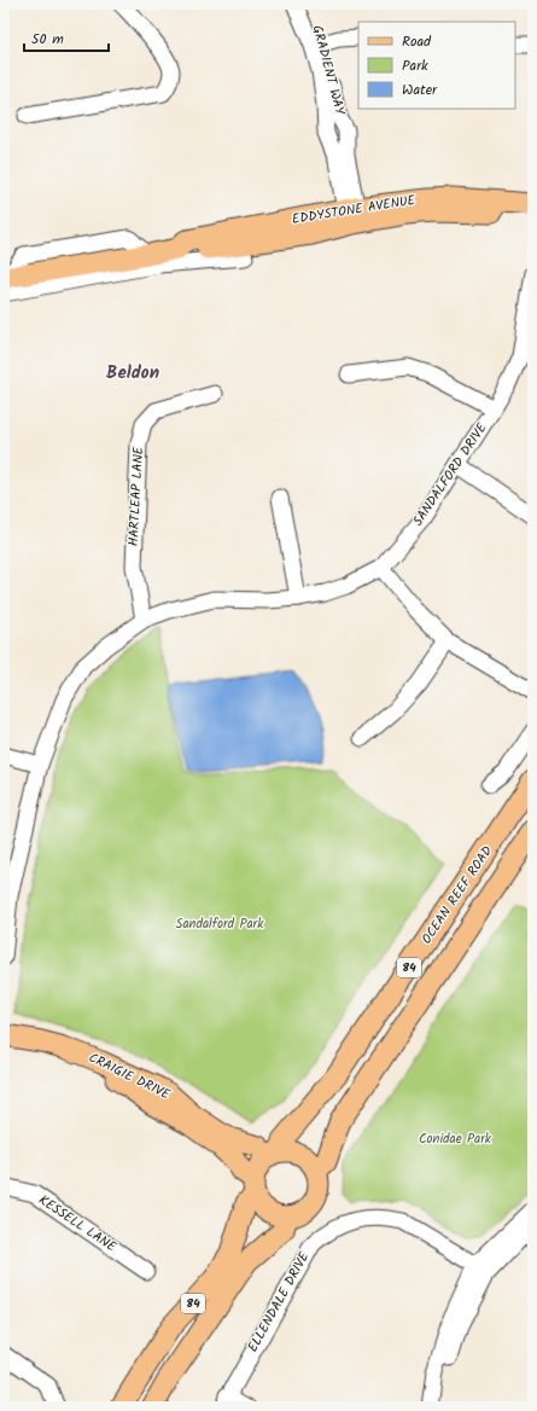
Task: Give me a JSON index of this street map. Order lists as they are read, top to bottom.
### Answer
{
  "streets": {
    "main road": [
      "EDDYSTONE AVENUE",
      "OCEAN REEF ROAD",
      "84",
      "CRAIGIE DRIVE"
    ],
    "street": [
      "GRADIENT WAY",
      "SANDALFORD DRIVE",
      "HARTLEAP LANE",
      "KESSELL LANE",
      "ELLENDALE DRIVE"
    ]
  },
  "crossings": [
    ["GRADIENT WAY", "EDDYSTONE AVENUE"],
    ["SANDALFORD DRIVE", "HARTLEAP LANE"],
    ["OCEAN REEF ROAD", "84"],
    ["OCEAN REEF ROAD", "CRAIGIE DRIVE"],
    ["84", "CRAIGIE DRIVE"]
  ],
  "districts": ["Beldon"],
  "parks": ["Sandalford Park", "Conidae Park"],
  "legend": ["Road", "Park", "Water"],
  "scale_bar": "50 m"
}
